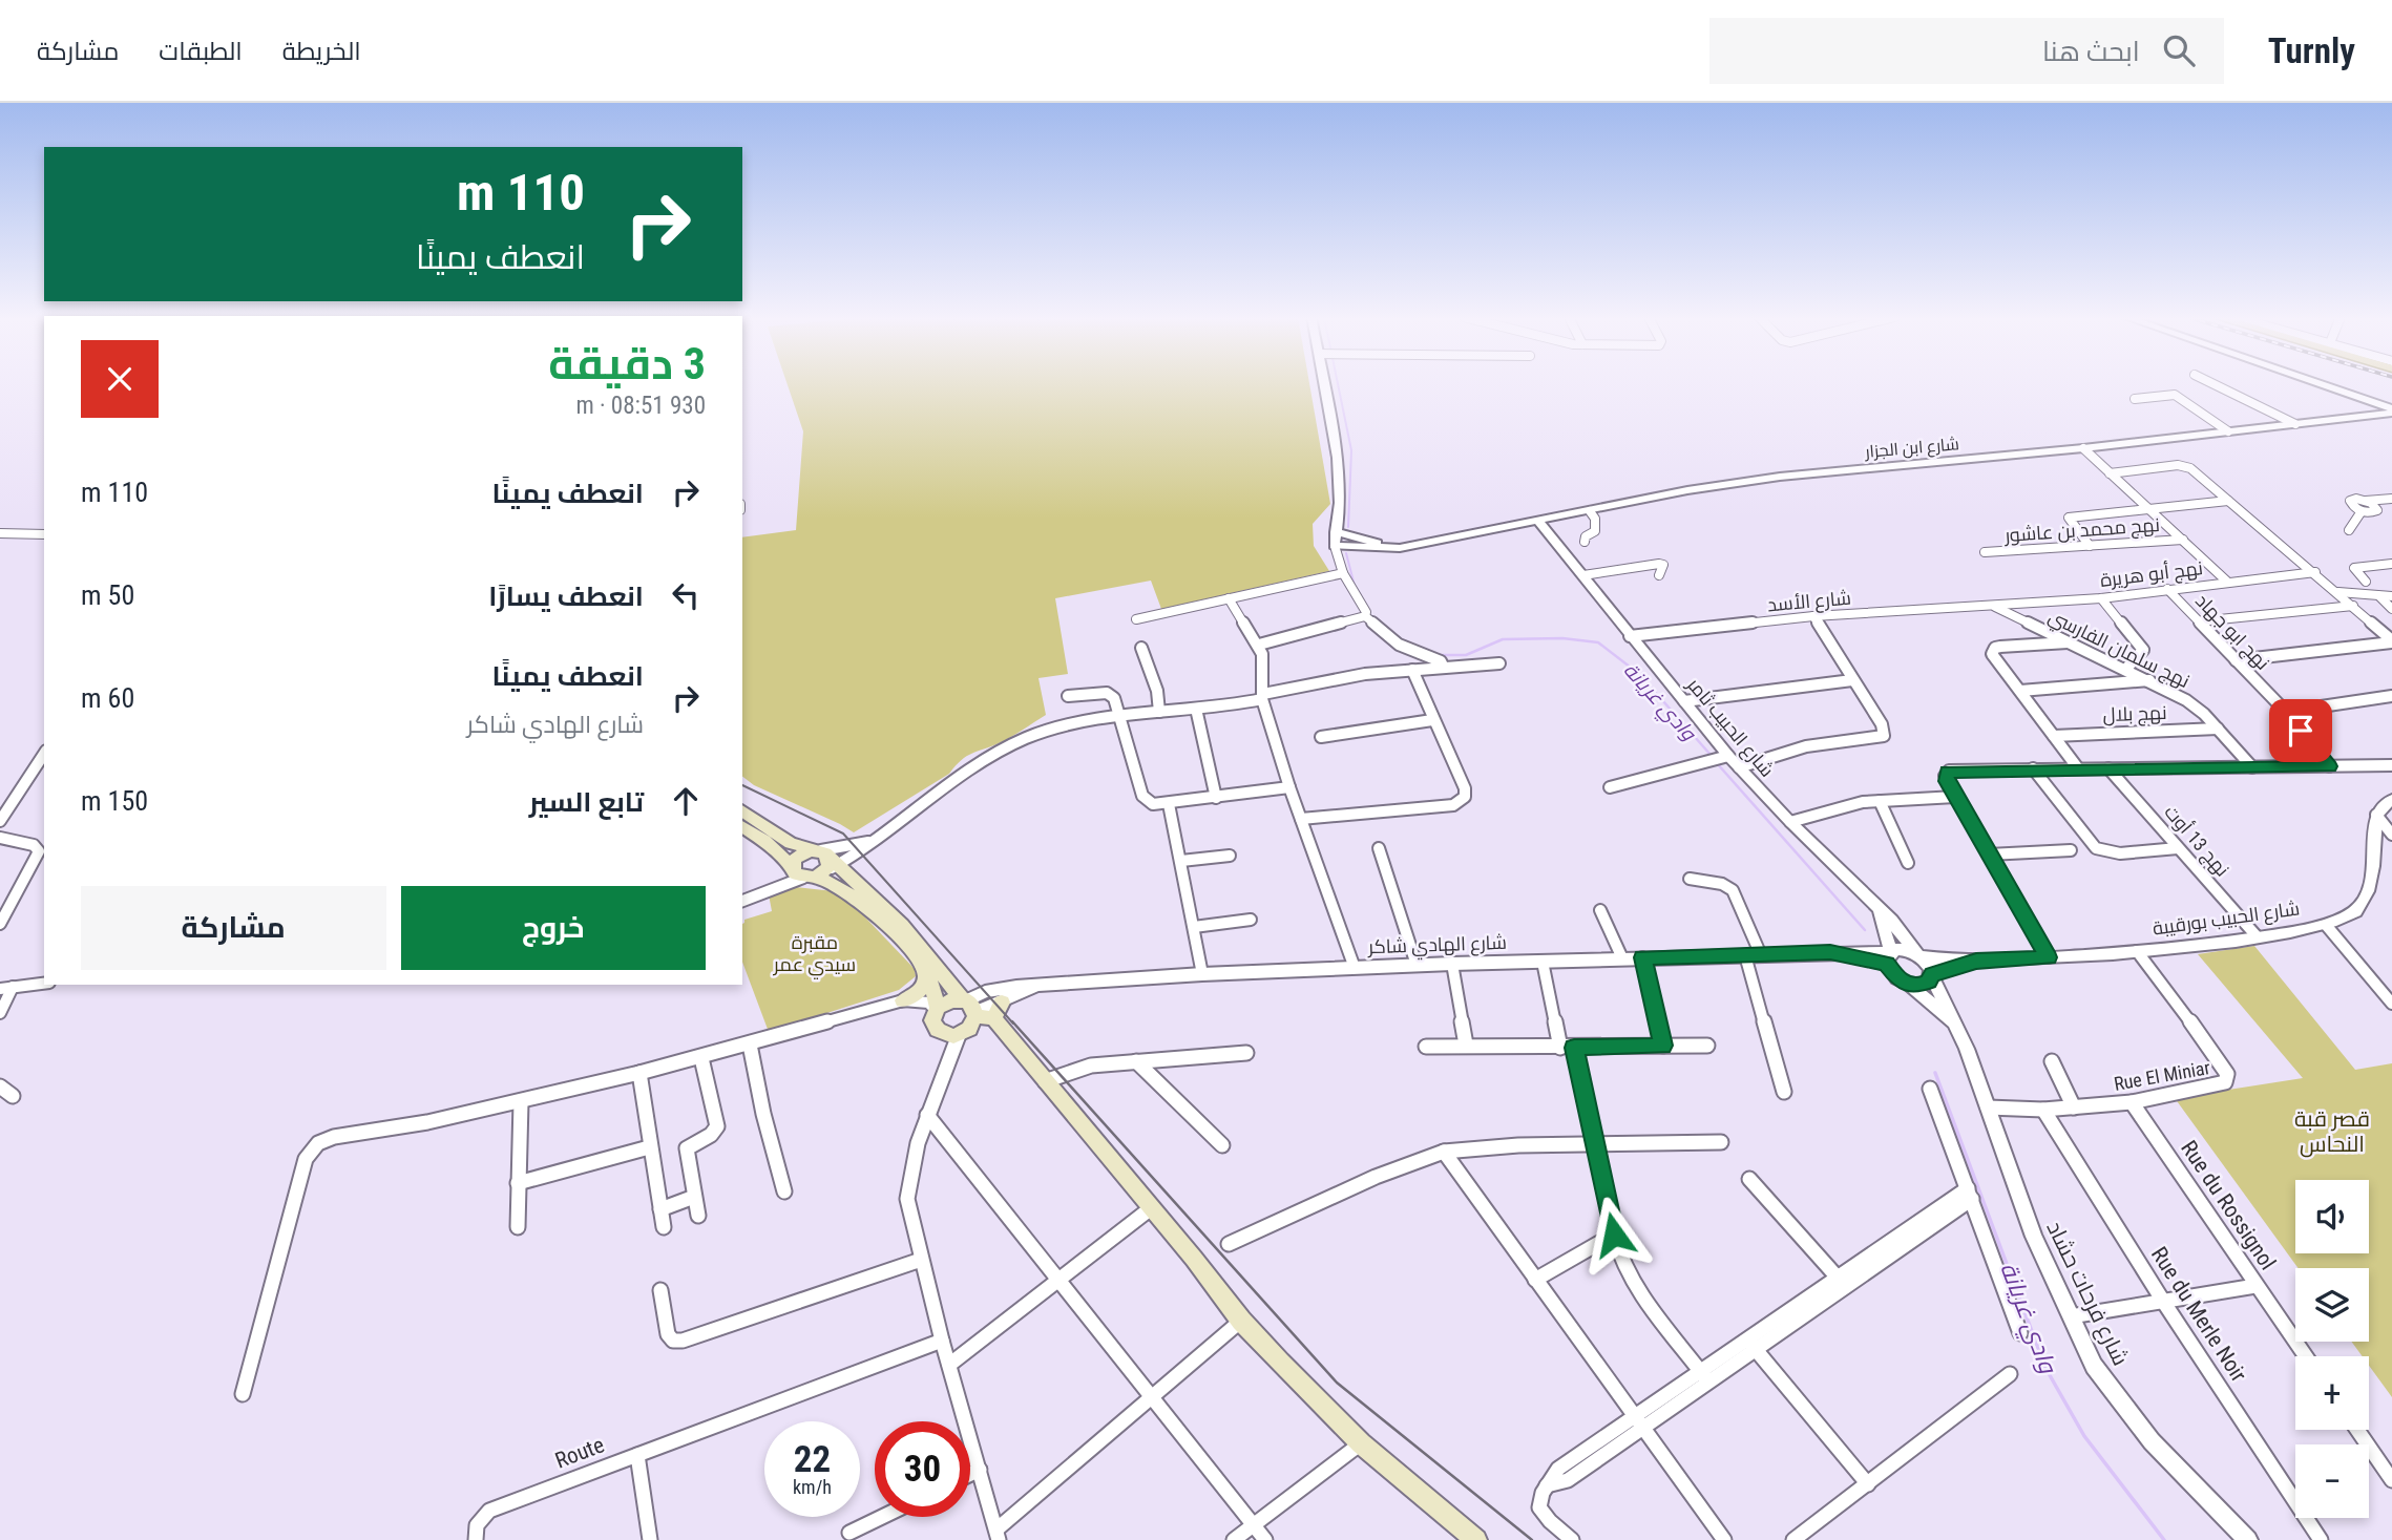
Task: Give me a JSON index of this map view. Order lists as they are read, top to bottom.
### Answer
{
  "streets": {
    "street": [
      "شارع ابن الجزار",
      "نهج محمد بن عاشور",
      "نهج أبو هريرة",
      "شارع الأسد",
      "نهج ابو جهاد",
      "نهج سلمان الفارسي",
      "نهج بلال",
      "شارع الحبيب ثامر",
      "نهج 13 أوت",
      "شارع الحبيب بورقيبة",
      "شارع الهادي شاكر",
      "Rue El Miniar",
      "Rue du Rossignol",
      "شارع فرحات حشاد",
      "Rue du Merle Noir",
      "Route"
    ]
  },
  "crossings": [
    ["شارع ابن الجزار", "شارع الحبيب ثامر"],
    ["نهج أبو هريرة", "شارع الأسد"],
    ["نهج أبو هريرة", "نهج ابو جهاد"],
    ["نهج أبو هريرة", "نهج سلمان الفارسي"],
    ["شارع الأسد", "نهج سلمان الفارسي"],
    ["شارع الأسد", "شارع الحبيب ثامر"],
    ["نهج سلمان الفارسي", "نهج بلال"],
    ["شارع الحبيب ثامر", "شارع الحبيب بورقيبة"],
    ["شارع الحبيب ثامر", "شارع الهادي شاكر"],
    ["شارع الحبيب ثامر", "شارع فرحات حشاد"],
    ["نهج 13 أوت", "شارع الحبيب بورقيبة"],
    ["شارع الحبيب بورقيبة", "شارع الهادي شاكر"],
    ["شارع الحبيب بورقيبة", "Rue El Miniar"],
    ["شارع الحبيب بورقيبة", "شارع فرحات حشاد"],
    ["شارع الهادي شاكر", "شارع فرحات حشاد"],
    ["Rue El Miniar", "Rue du Rossignol"],
    ["Rue El Miniar", "شارع فرحات حشاد"],
    ["Rue El Miniar", "Rue du Merle Noir"]
  ],
  "water": ["وادي غريانة"],
  "parks": ["مقبرة سيدي عمر", "قصر قبة النحاس"],
  "page": {
    "header": "Turnly",
    "search": "ابحث هنا",
    "nav": ["الخريطة", "الطبقات", "مشاركة"],
    "turn": ["110 m", "انعطف يمينًا"],
    "heading": ["3 دقيقة", "930 m · 08:51"],
    "list": [
      {
        "name": "انعطف يمينًا",
        "value": "110 m"
      },
      {
        "name": "انعطف يسارًا",
        "value": "50 m"
      },
      {
        "name": "انعطف يمينًا",
        "note": "شارع الهادي شاكر",
        "value": "60 m"
      },
      {
        "name": "تابع السير",
        "value": "150 m"
      }
    ],
    "buttons": ["خروج", "مشاركة"],
    "map_buttons": ["+", "−"],
    "speed": "22 km/h",
    "limit": "30"
  }
}
